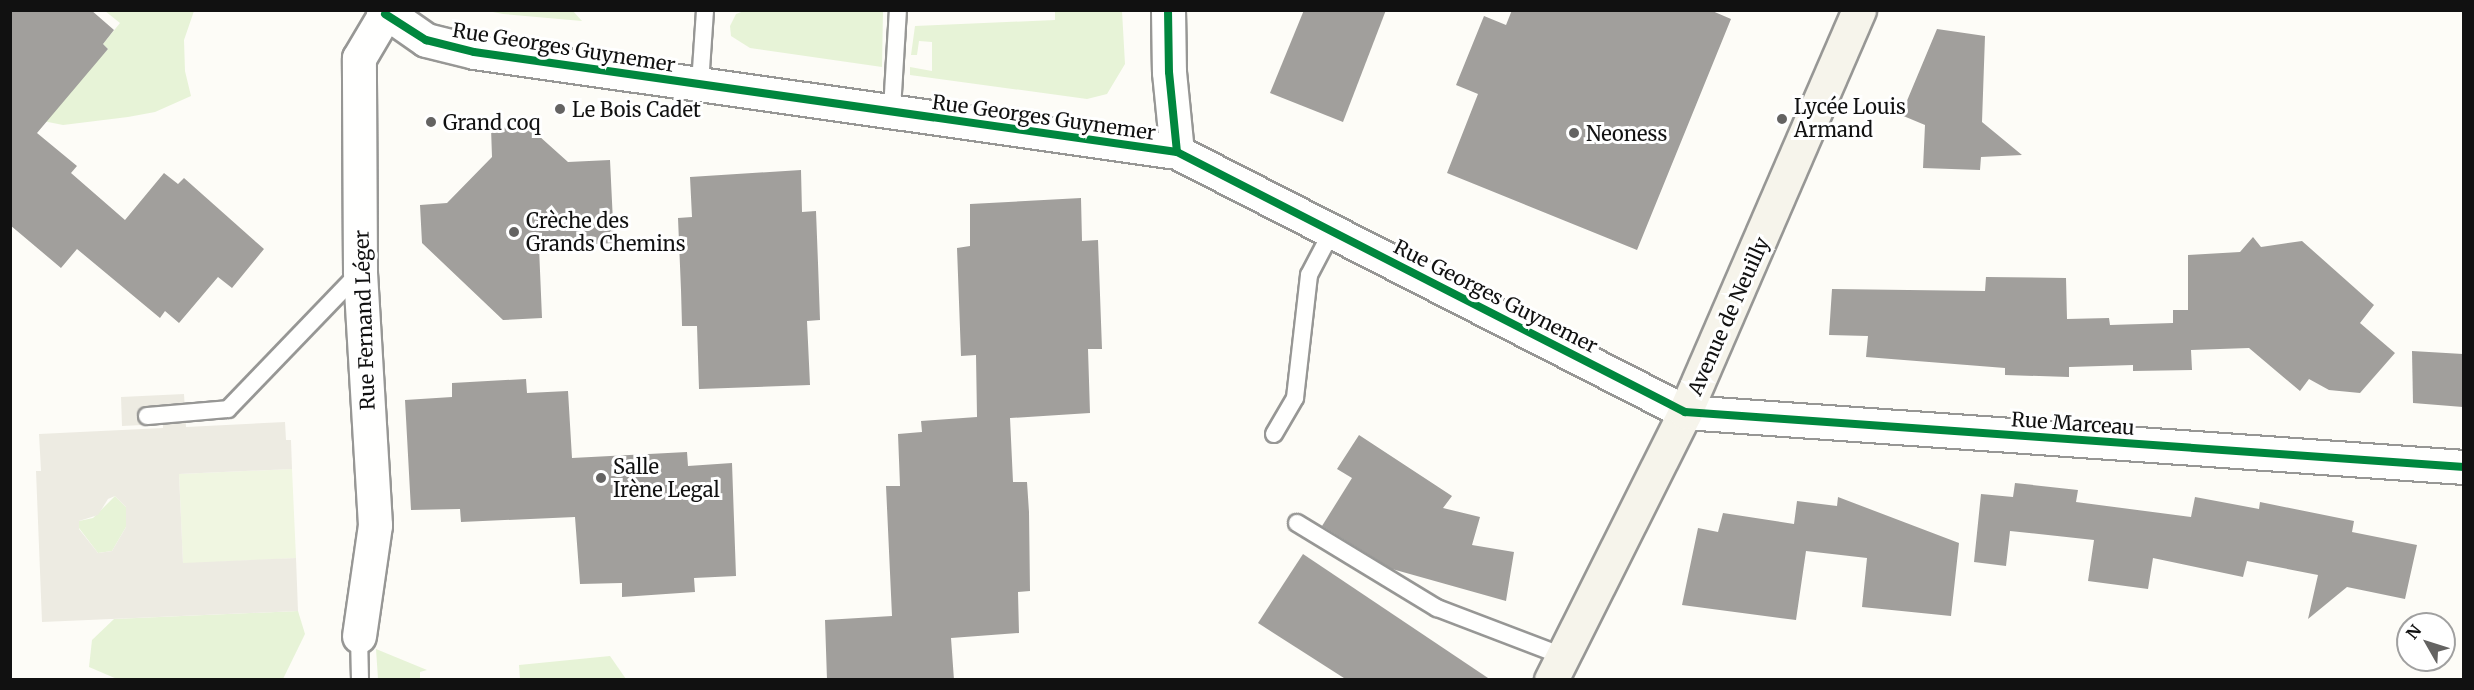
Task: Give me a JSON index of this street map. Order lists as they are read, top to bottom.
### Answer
{
  "streets": {
    "street": [
      "Rue Georges Guynemer",
      "Avenue de Neuilly",
      "Rue Fernand Léger",
      "Rue Marceau"
    ]
  },
  "crossings": [
    ["Rue Georges Guynemer", "Avenue de Neuilly"],
    ["Rue Georges Guynemer", "Rue Fernand Léger"],
    ["Rue Georges Guynemer", "Rue Marceau"],
    ["Avenue de Neuilly", "Rue Marceau"]
  ],
  "places": [
    "Le Bois Cadet",
    "Lycée Louis Armand",
    "Grand coq",
    "Neoness",
    "Crèche des Grands Chemins",
    "Salle Irène Legal"
  ],
  "north": "top left"
}
